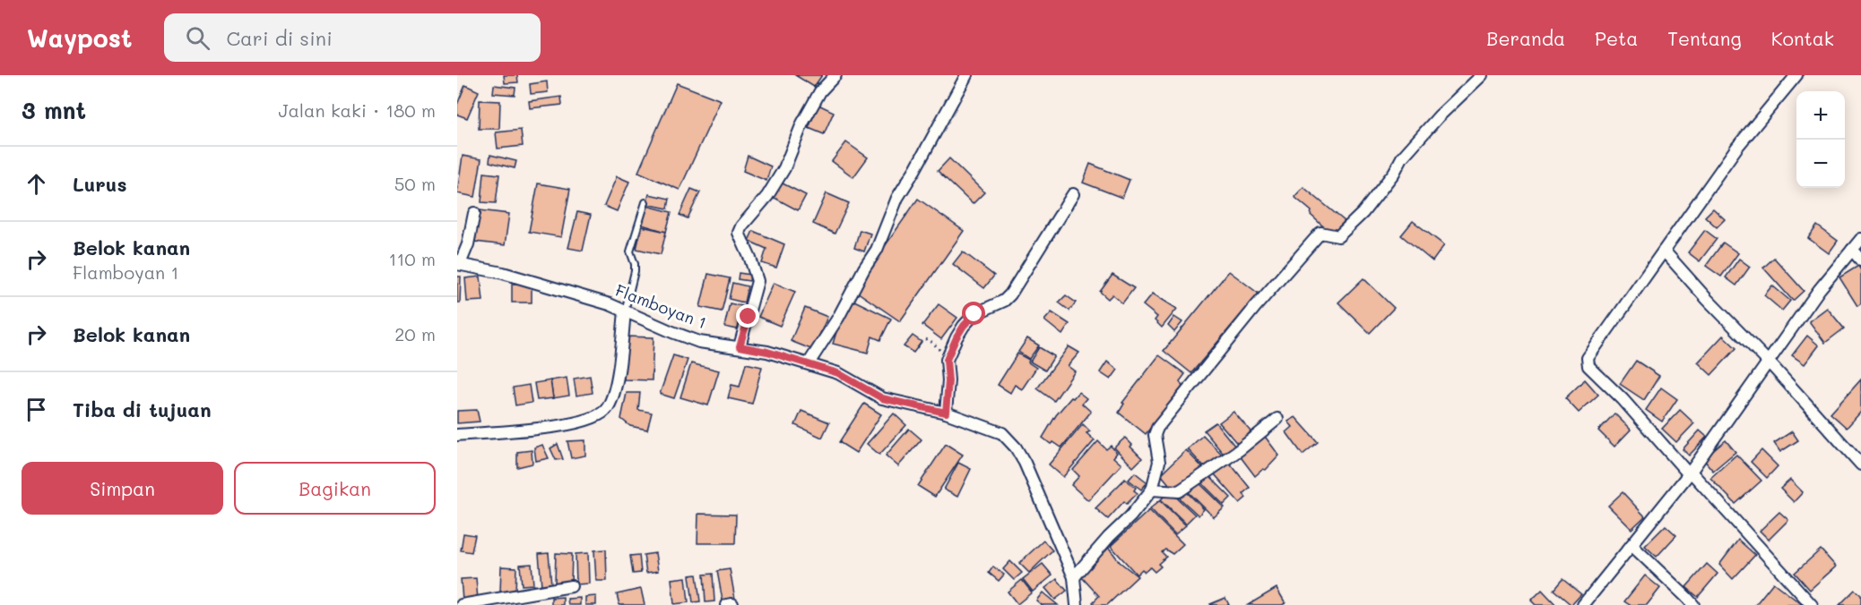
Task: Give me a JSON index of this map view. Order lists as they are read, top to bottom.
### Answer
{
  "streets": {
    "street": ["Flamboyan 1"]
  },
  "page": {
    "header": "Waypost",
    "search": "Cari di sini",
    "nav": [
      "Beranda",
      "Peta",
      "Tentang",
      "Kontak"
    ],
    "heading": ["3 mnt", "Jalan kaki · 180 m"],
    "map_buttons": ["+", "−"],
    "list": [
      ["Lurus", "50 m"],
      ["Belok kanan", "Flamboyan 1", "110 m"],
      ["Belok kanan", "20 m"],
      "Tiba di tujuan"
    ],
    "buttons": ["Simpan", "Bagikan"]
  }
}
